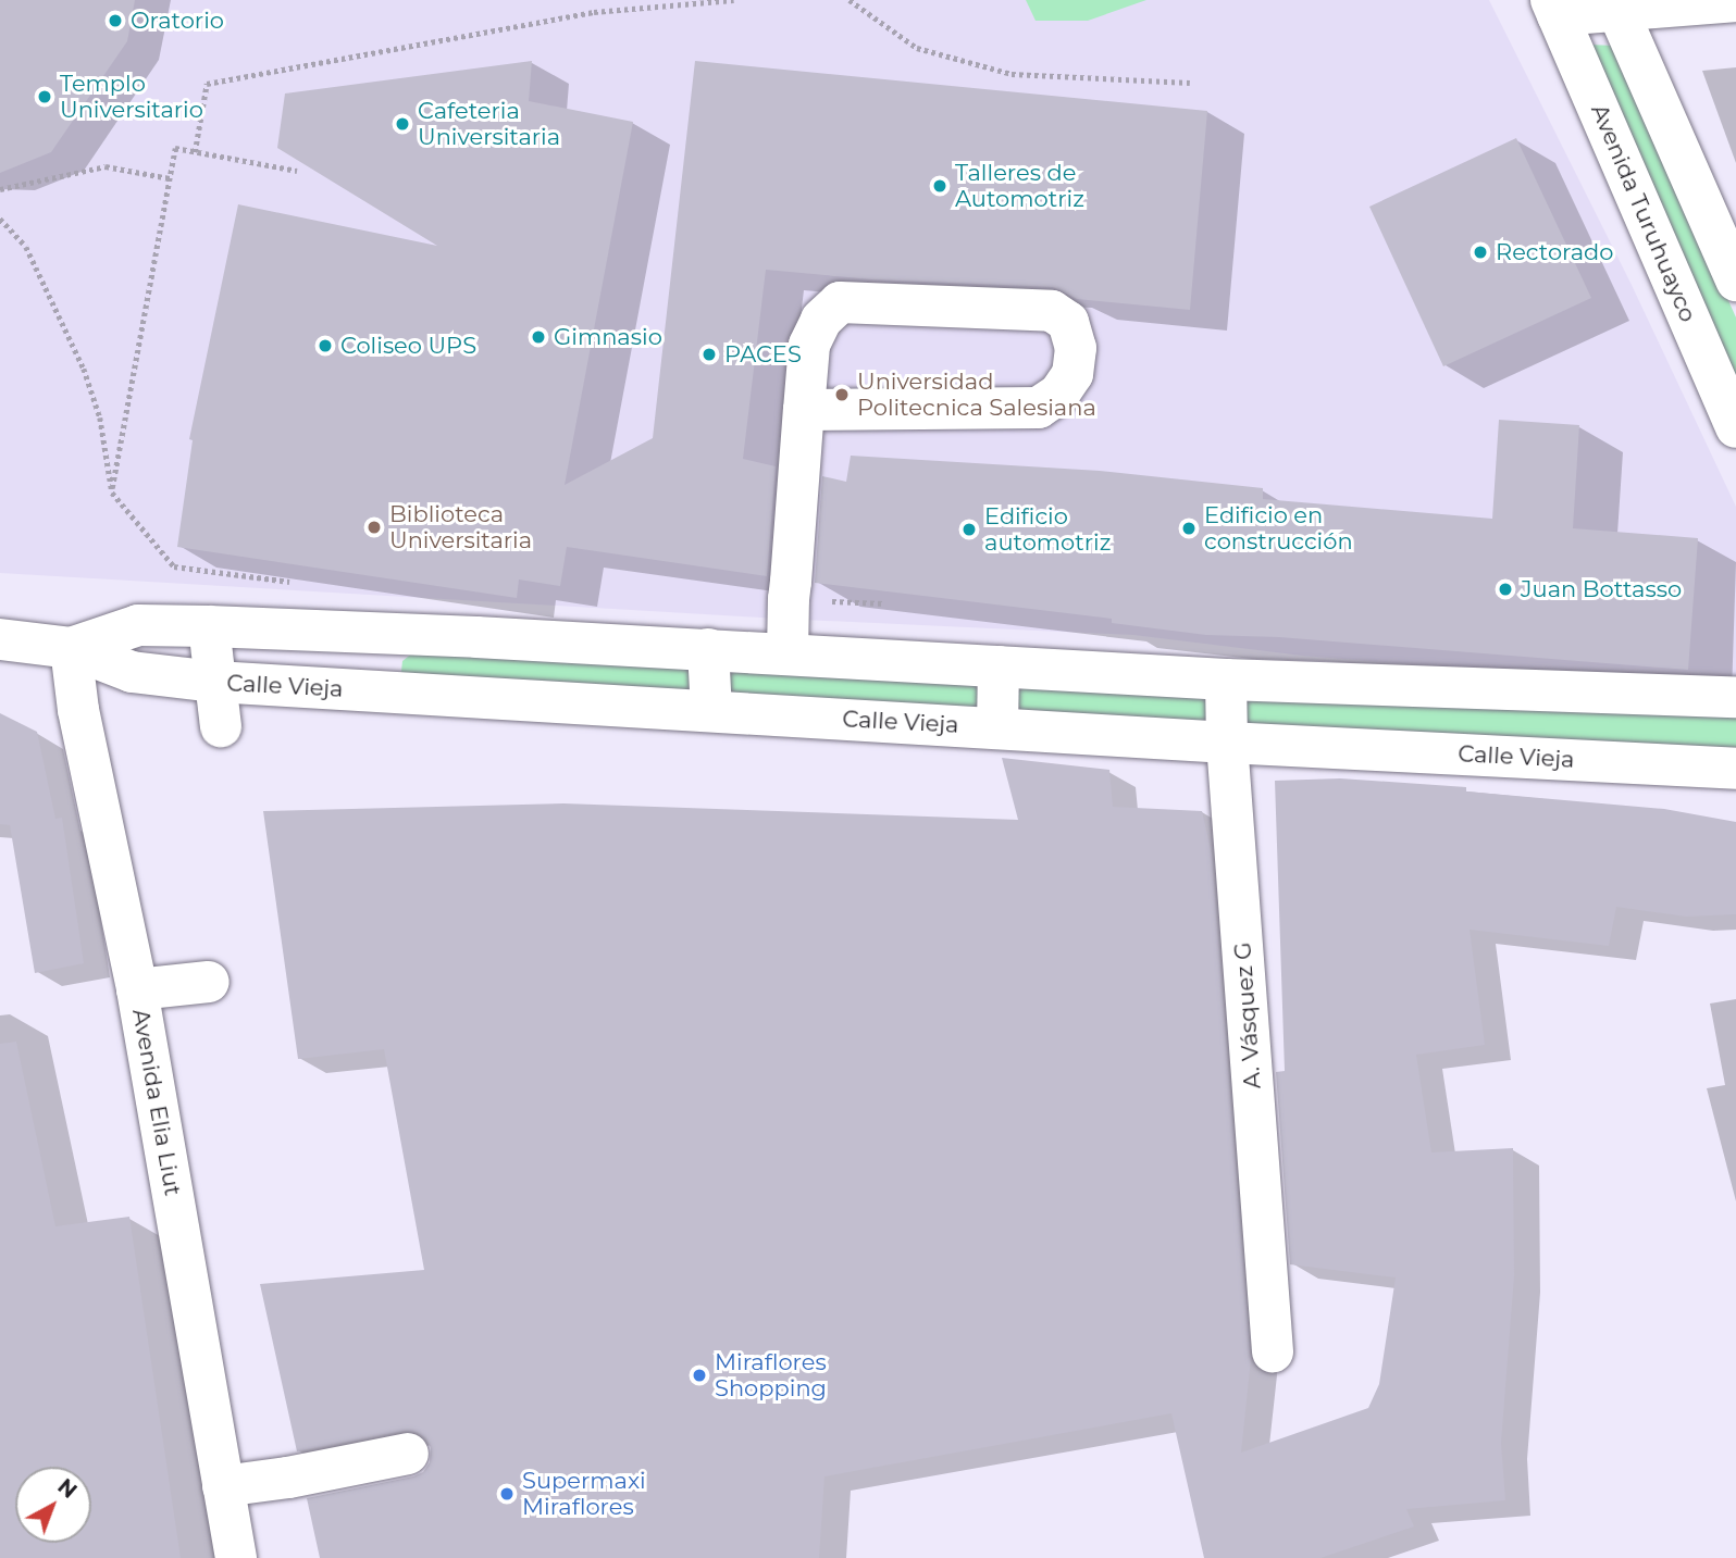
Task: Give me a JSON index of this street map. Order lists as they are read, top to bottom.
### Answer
{
  "streets": {
    "main road": [
      "Avenida Turuhuayco",
      "Calle Vieja",
      "A. Vásquez G",
      "Avenida Elia Liut"
    ]
  },
  "crossings": [
    ["Calle Vieja", "A. Vásquez G"],
    ["Calle Vieja", "Avenida Elia Liut"]
  ],
  "places": [
    "Oratorio",
    "Templo Universitario",
    "Cafeteria Universitaria",
    "Talleres de Automotriz",
    "Rectorado",
    "Gimnasio",
    "Coliseo UPS",
    "PACES",
    "Universidad Politecnica Salesiana",
    "Biblioteca Universitaria",
    "Edificio en construcción",
    "Edificio automotriz",
    "Juan Bottasso",
    "Miraflores Shopping",
    "Supermaxi Miraflores"
  ],
  "north": "top right"
}
